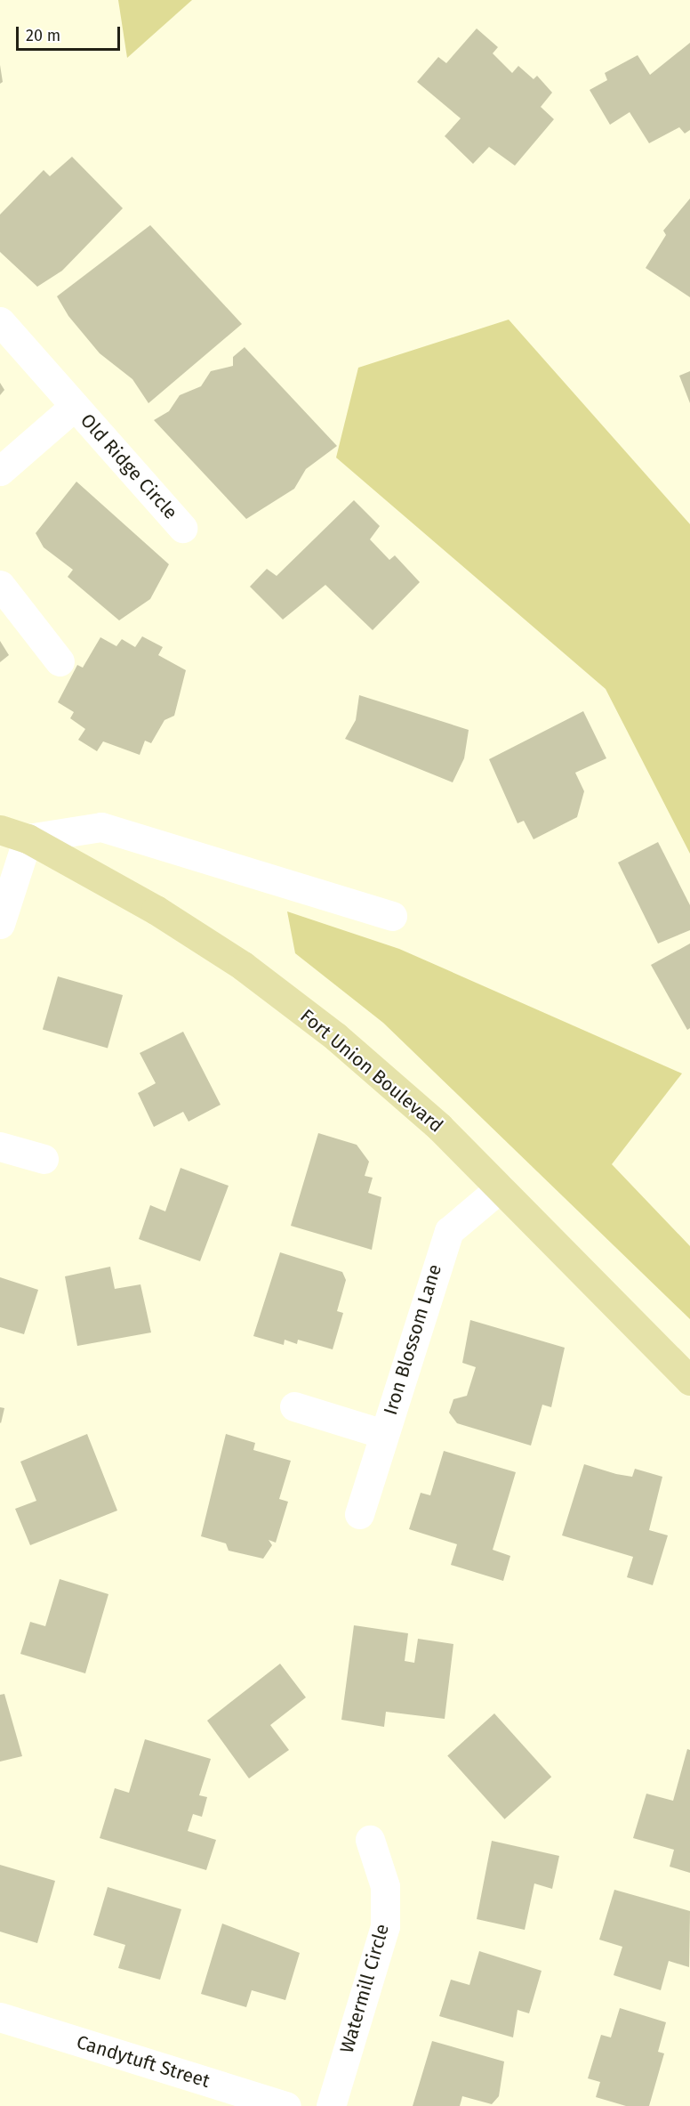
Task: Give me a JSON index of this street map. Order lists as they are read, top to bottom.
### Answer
{
  "streets": {
    "main road": ["Fort Union Boulevard"],
    "street": [
      "Old Ridge Circle",
      "Iron Blossom Lane",
      "Watermill Circle",
      "Candytuft Street"
    ]
  },
  "crossings": [
    ["Fort Union Boulevard", "Iron Blossom Lane"]
  ],
  "scale_bar": "20 m"
}
